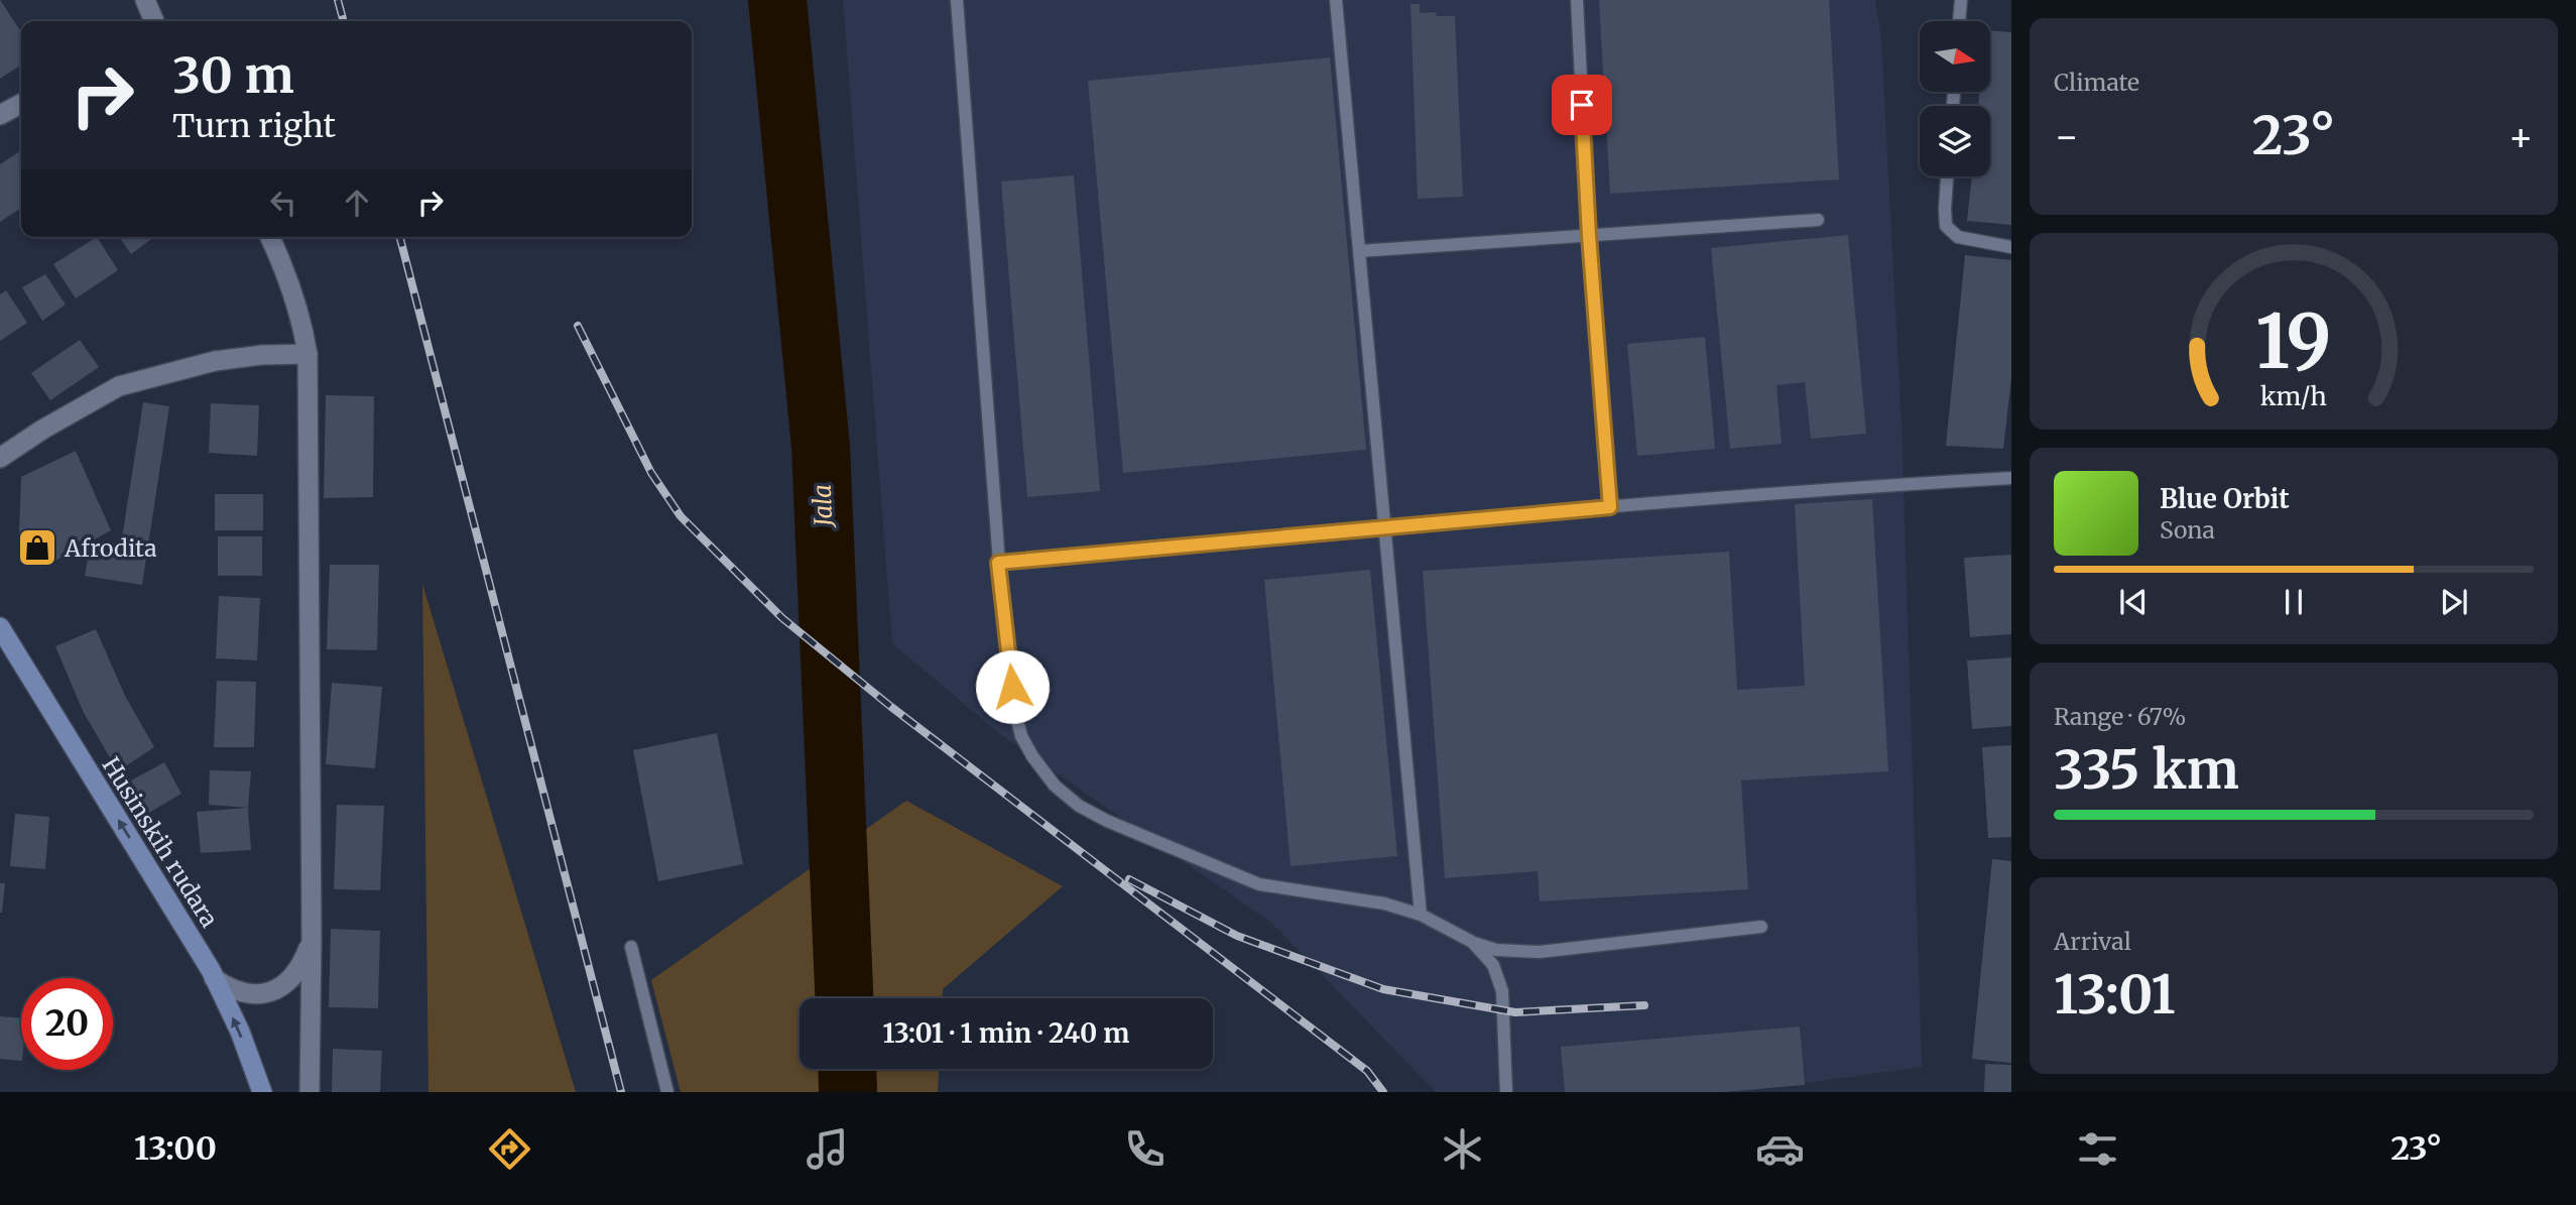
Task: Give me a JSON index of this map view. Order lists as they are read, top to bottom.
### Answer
{
  "streets": {
    "main road": ["Husinskih rudara"]
  },
  "one_way": ["Husinskih rudara"],
  "water": ["Jala"],
  "places": {
    "shop": ["Afrodita"]
  },
  "north": "right",
  "page": {
    "tile": [
      "Climate",
      ["Range · 67%", "335 km"],
      ["Arrival", "13:01"]
    ],
    "turn": ["30 m", "Turn right"],
    "heat": ["−", "23°", "+"],
    "song": ["Blue Orbit", "Sona"],
    "limit": "20",
    "trip": "13:01 · 1 min · 240 m",
    "tabs": ["13:00", "23°"],
    "gauge": ["19", "km/h"]
  }
}
